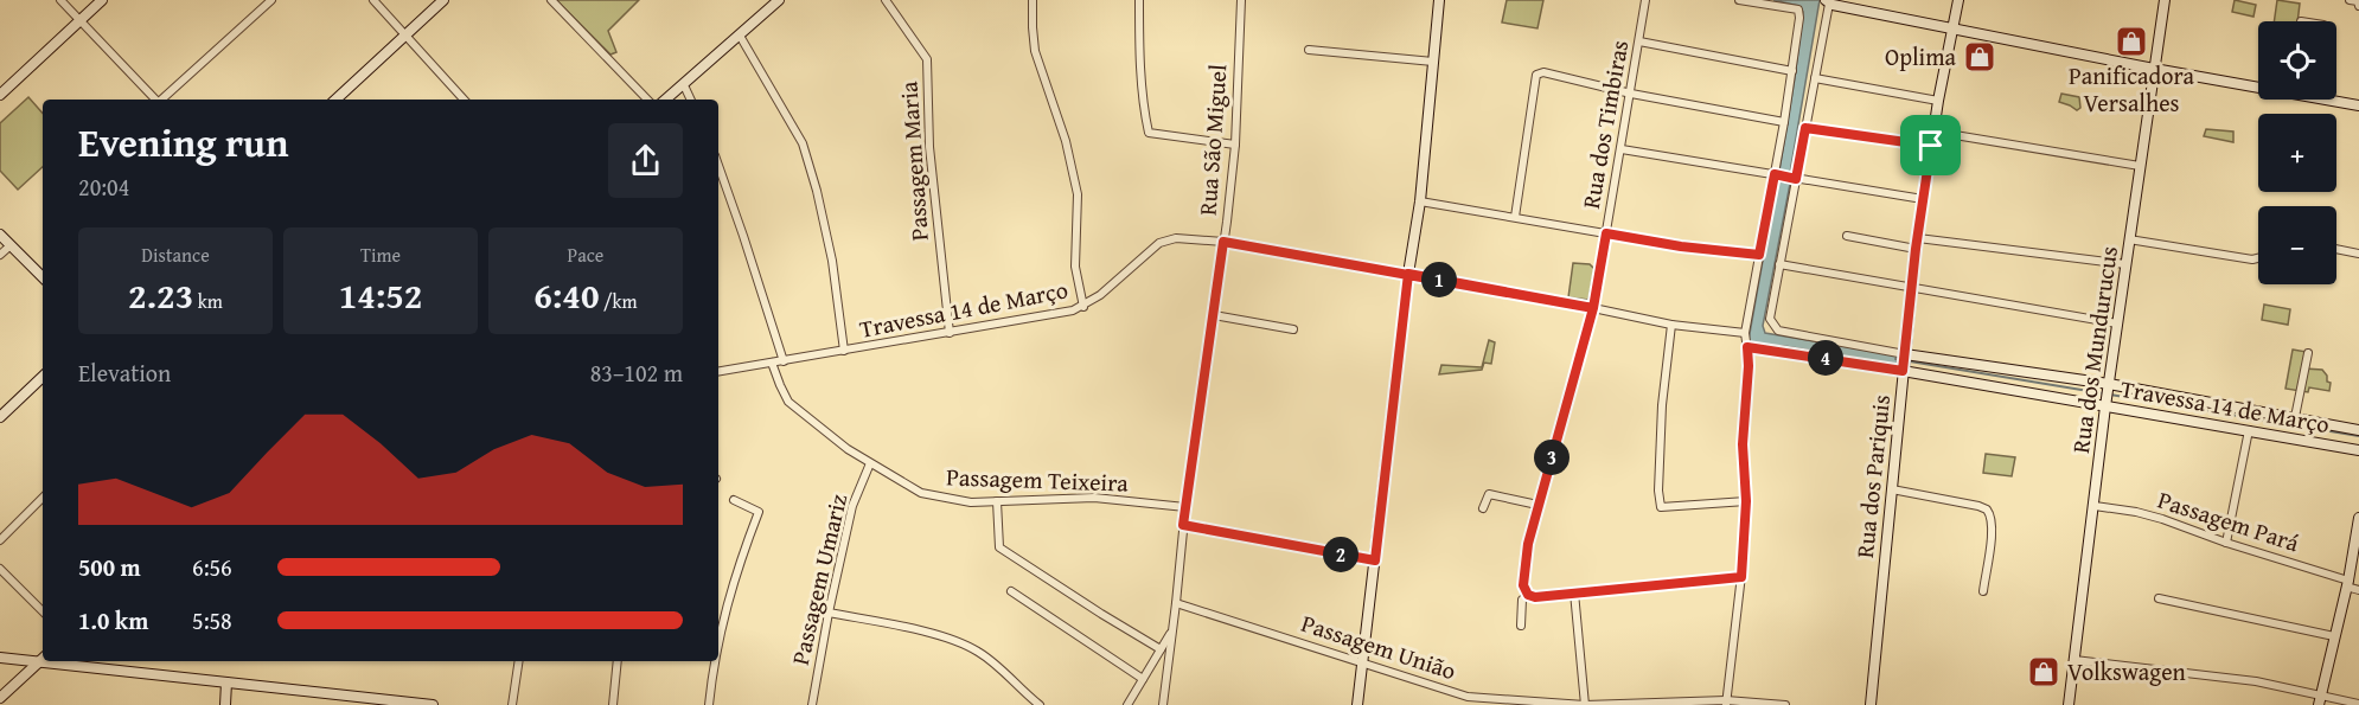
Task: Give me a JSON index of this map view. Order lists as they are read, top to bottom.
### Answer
{
  "streets": {
    "street": [
      "Rua dos Timbiras",
      "Rua São Miguel",
      "Passagem Maria",
      "Travessa 14 de Março",
      "Rua dos Mundurucus",
      "Rua dos Pariquis",
      "Passagem Teixeira",
      "Passagem Pará",
      "Passagem Umariz",
      "Passagem União"
    ]
  },
  "crossings": [
    ["Rua dos Timbiras", "Travessa 14 de Março"],
    ["Rua São Miguel", "Travessa 14 de Março"],
    ["Rua São Miguel", "Passagem Teixeira"],
    ["Rua São Miguel", "Passagem União"],
    ["Passagem Maria", "Travessa 14 de Março"],
    ["Travessa 14 de Março", "Rua dos Mundurucus"],
    ["Travessa 14 de Março", "Rua dos Pariquis"],
    ["Travessa 14 de Março", "Passagem Teixeira"],
    ["Rua dos Mundurucus", "Passagem Pará"],
    ["Passagem Teixeira", "Passagem Umariz"]
  ],
  "places": {
    "shop": ["Panificadora Versalhes", "Oplima", "Volkswagen"]
  },
  "page": {
    "map_buttons": ["+", "−"],
    "heading": ["Evening run", "20:04"],
    "stats": [
      ["Distance", "2.23 km"],
      ["Time", "14:52"],
      ["Pace", "6:40 /km"]
    ],
    "pins": [
      "1",
      "4",
      "3",
      "2"
    ],
    "chart": ["Elevation", "83–102 m"],
    "list": [
      {
        "name": "500 m",
        "note": "6:56"
      },
      {
        "name": "1.0 km",
        "note": "5:58"
      }
    ]
  }
}
